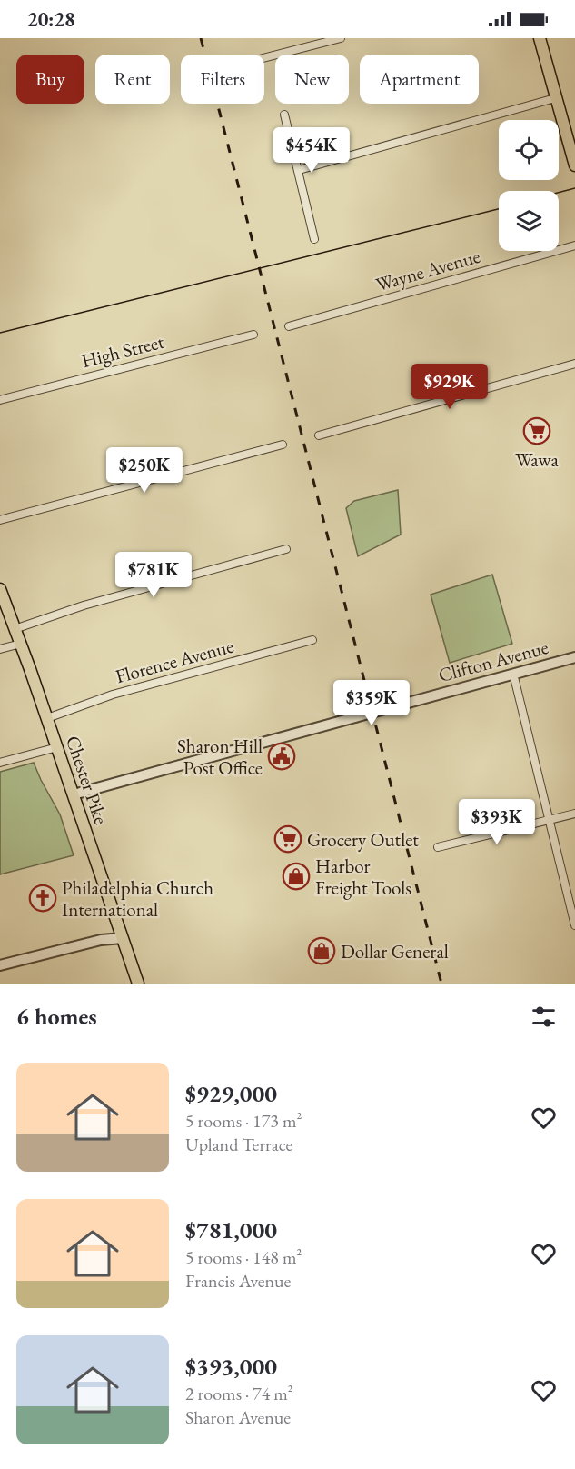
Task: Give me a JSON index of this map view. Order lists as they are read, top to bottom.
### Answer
{
  "streets": {
    "main road": ["Chester Pike"],
    "street": [
      "Wayne Avenue",
      "High Street",
      "Florence Avenue",
      "Clifton Avenue"
    ]
  },
  "crossings": [
    ["Florence Avenue", "Chester Pike"],
    ["Clifton Avenue", "Chester Pike"]
  ],
  "places": {
    "supermarket": ["Wawa", "Grocery Outlet"],
    "public building": ["Sharon Hill Post Office"],
    "shop": ["Harbor Freight Tools", "Dollar General"],
    "church": ["Philadelphia Church International"]
  },
  "page": {
    "status": "20:28",
    "chip": [
      "Buy",
      "Rent",
      "Filters",
      "New",
      "Apartment"
    ],
    "price": [
      "$454K",
      "$929K",
      "$250K",
      "$781K",
      "$359K",
      "$393K"
    ],
    "heading": "6 homes",
    "list": [
      {
        "name": "$929,000",
        "note": "5 rooms · 173 m² · Upland Terrace"
      },
      {
        "name": "$781,000",
        "note": "5 rooms · 148 m² · Francis Avenue"
      },
      {
        "name": "$393,000",
        "note": "2 rooms · 74 m² · Sharon Avenue"
      }
    ]
  }
}
